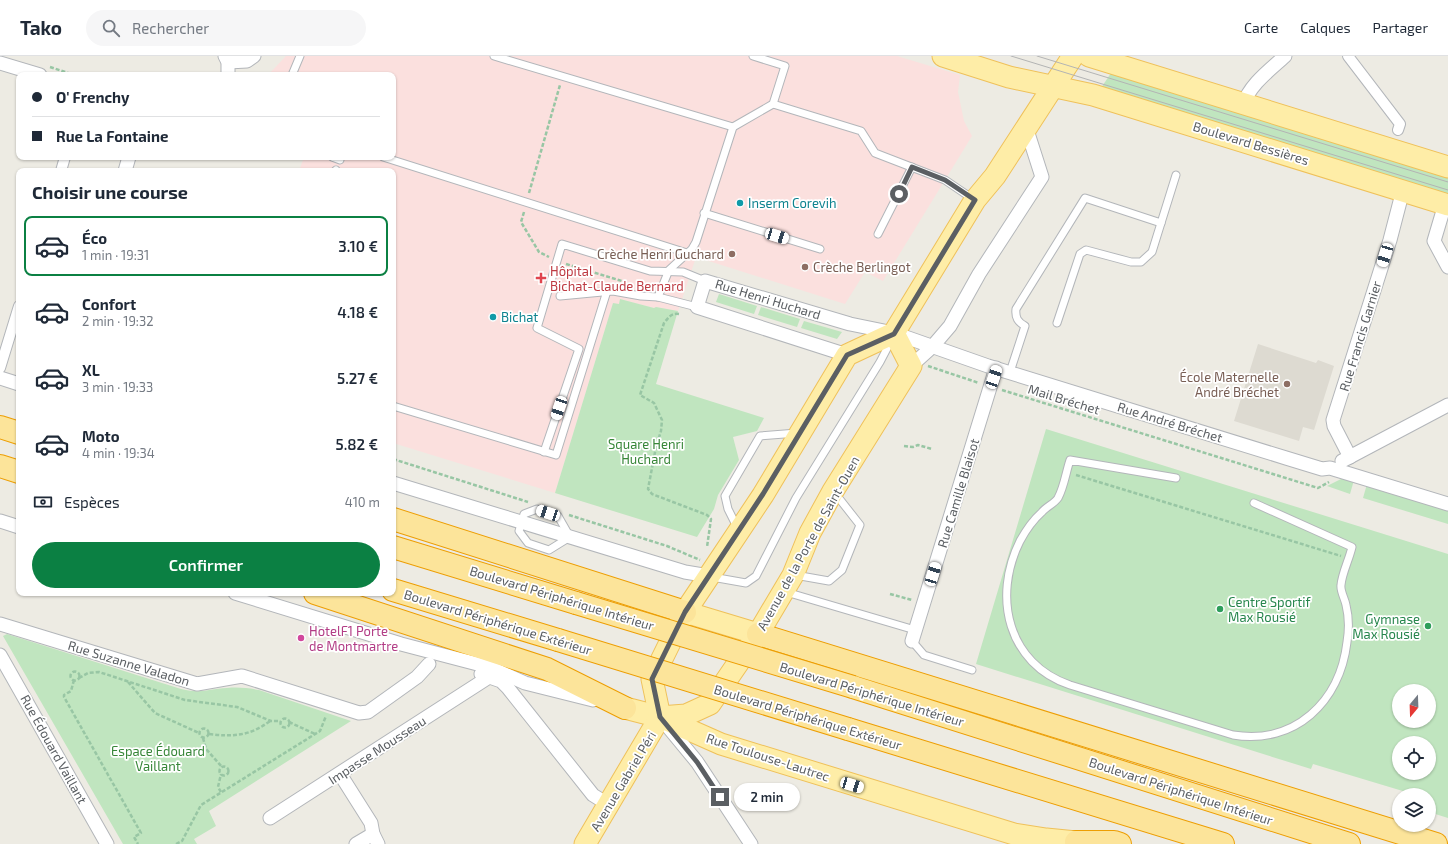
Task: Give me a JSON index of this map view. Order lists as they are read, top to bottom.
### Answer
{
  "streets": {
    "highway": ["Boulevard Périphérique Intérieur", "Boulevard Périphérique Extérieur"],
    "main road": [
      "Boulevard Bessières",
      "Avenue de la Porte de Saint-Ouen",
      "Rue Toulouse-Lautrec",
      "Avenue Gabriel Péri"
    ],
    "street": [
      "Rue Henri Huchard",
      "Rue Francis Garnier",
      "Rue André Bréchet",
      "Rue Camille Blaisot",
      "Rue Suzanne Valadon",
      "Rue Édouard Vaillant",
      "Impasse Mousseau"
    ],
    "path": ["Mail Bréchet"]
  },
  "crossings": [
    ["Boulevard Bessières", "Rue Francis Garnier"],
    ["Rue Henri Huchard", "Rue André Bréchet"],
    ["Mail Bréchet", "Rue André Bréchet"],
    ["Mail Bréchet", "Rue Camille Blaisot"],
    ["Rue André Bréchet", "Rue Camille Blaisot"],
    ["Rue André Bréchet", "Avenue de la Porte de Saint-Ouen"],
    ["Avenue de la Porte de Saint-Ouen", "Rue Toulouse-Lautrec"],
    ["Avenue de la Porte de Saint-Ouen", "Avenue Gabriel Péri"],
    ["Rue Toulouse-Lautrec", "Avenue Gabriel Péri"]
  ],
  "parks": ["Square Henri Huchard", "Espace Édouard Vaillant"],
  "places": {
    "other": [
      "Inserm Corevih",
      "Crèche Henri Guchard",
      "Crèche Berlingot",
      "Bichat",
      "École Maternelle André Bréchet",
      "Centre Sportif Max Rousié",
      "Gymnase Max Rousié",
      "HotelF1 Porte de Montmartre"
    ],
    "health": ["Hôpital Bichat-Claude Bernard"]
  },
  "north": "bottom",
  "page": {
    "header": "Tako",
    "search": "Rechercher",
    "nav": ["Carte", "Calques", "Partager"],
    "banner": ["O' Frenchy", "Rue La Fontaine"],
    "heading": "Choisir une course",
    "list": [
      {
        "name": "Éco",
        "note": "1 min · 19:31",
        "value": "3.10 €"
      },
      {
        "name": "Confort",
        "note": "2 min · 19:32",
        "value": "4.18 €"
      },
      {
        "name": "XL",
        "note": "3 min · 19:33",
        "value": "5.27 €"
      },
      {
        "name": "Moto",
        "note": "4 min · 19:34",
        "value": "5.82 €"
      }
    ],
    "pay": ["Espèces", "410 m"],
    "buttons": "Confirmer",
    "bubble": "2 min"
  }
}
